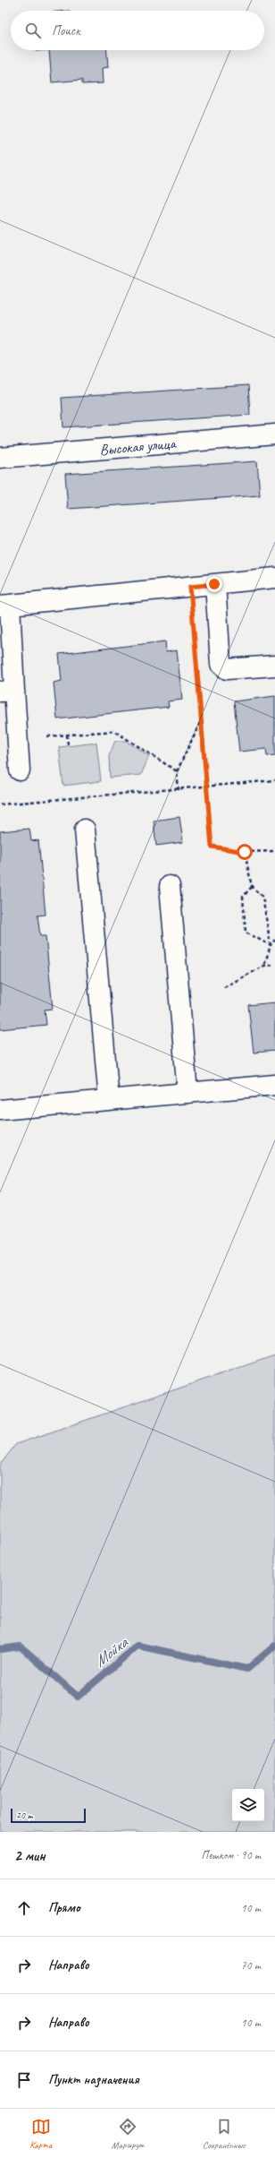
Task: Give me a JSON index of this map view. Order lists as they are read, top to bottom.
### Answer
{
  "streets": {
    "street": ["Высокая улица"]
  },
  "water": ["Мойка"],
  "scale_bar": "20 m",
  "page": {
    "search": "Поиск",
    "scale": "20 m",
    "heading": ["2 мин", "Пешком · 90 m"],
    "list": [
      ["Прямо", "10 m"],
      ["Направо", "70 m"],
      ["Направо", "10 m"],
      "Пункт назначения"
    ],
    "nav": ["Карта", "Маршрут", "Сохранённые"]
  }
}
